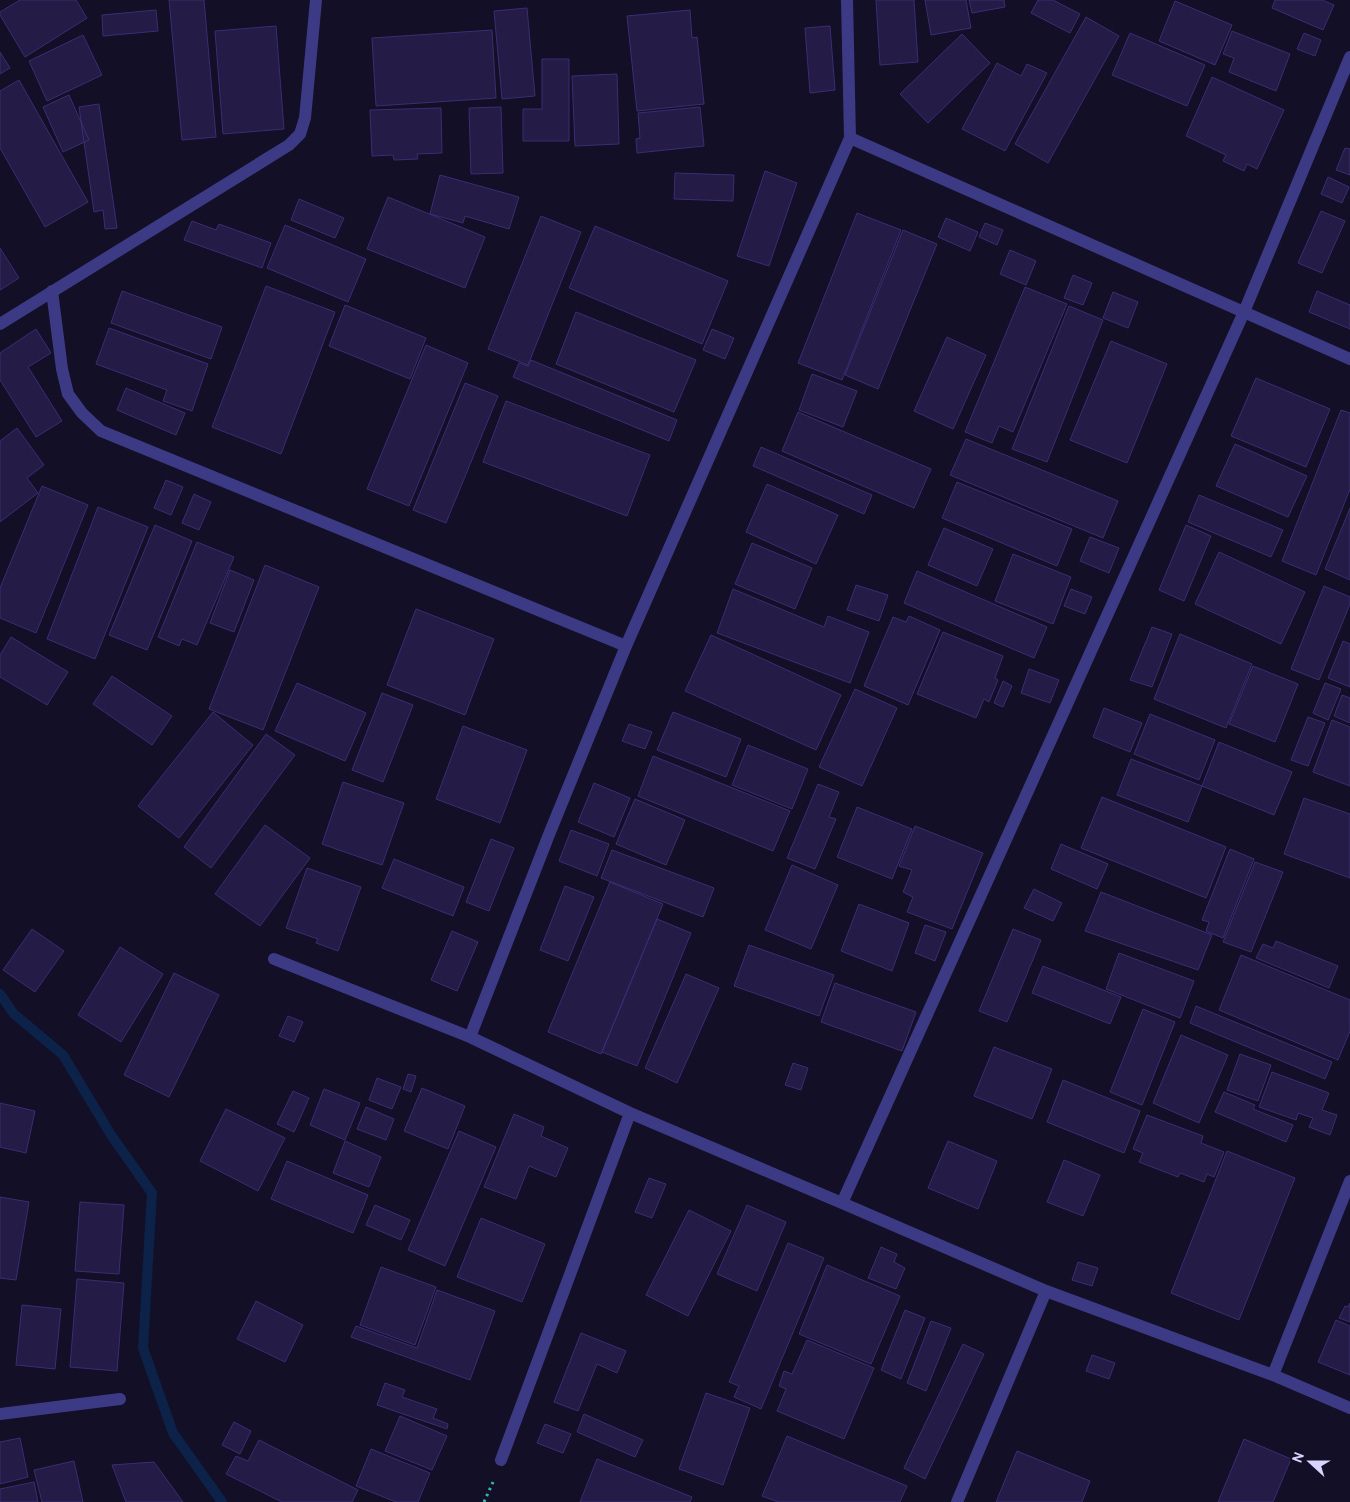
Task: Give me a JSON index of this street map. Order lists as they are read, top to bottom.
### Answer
{
  "north": "left"
}
